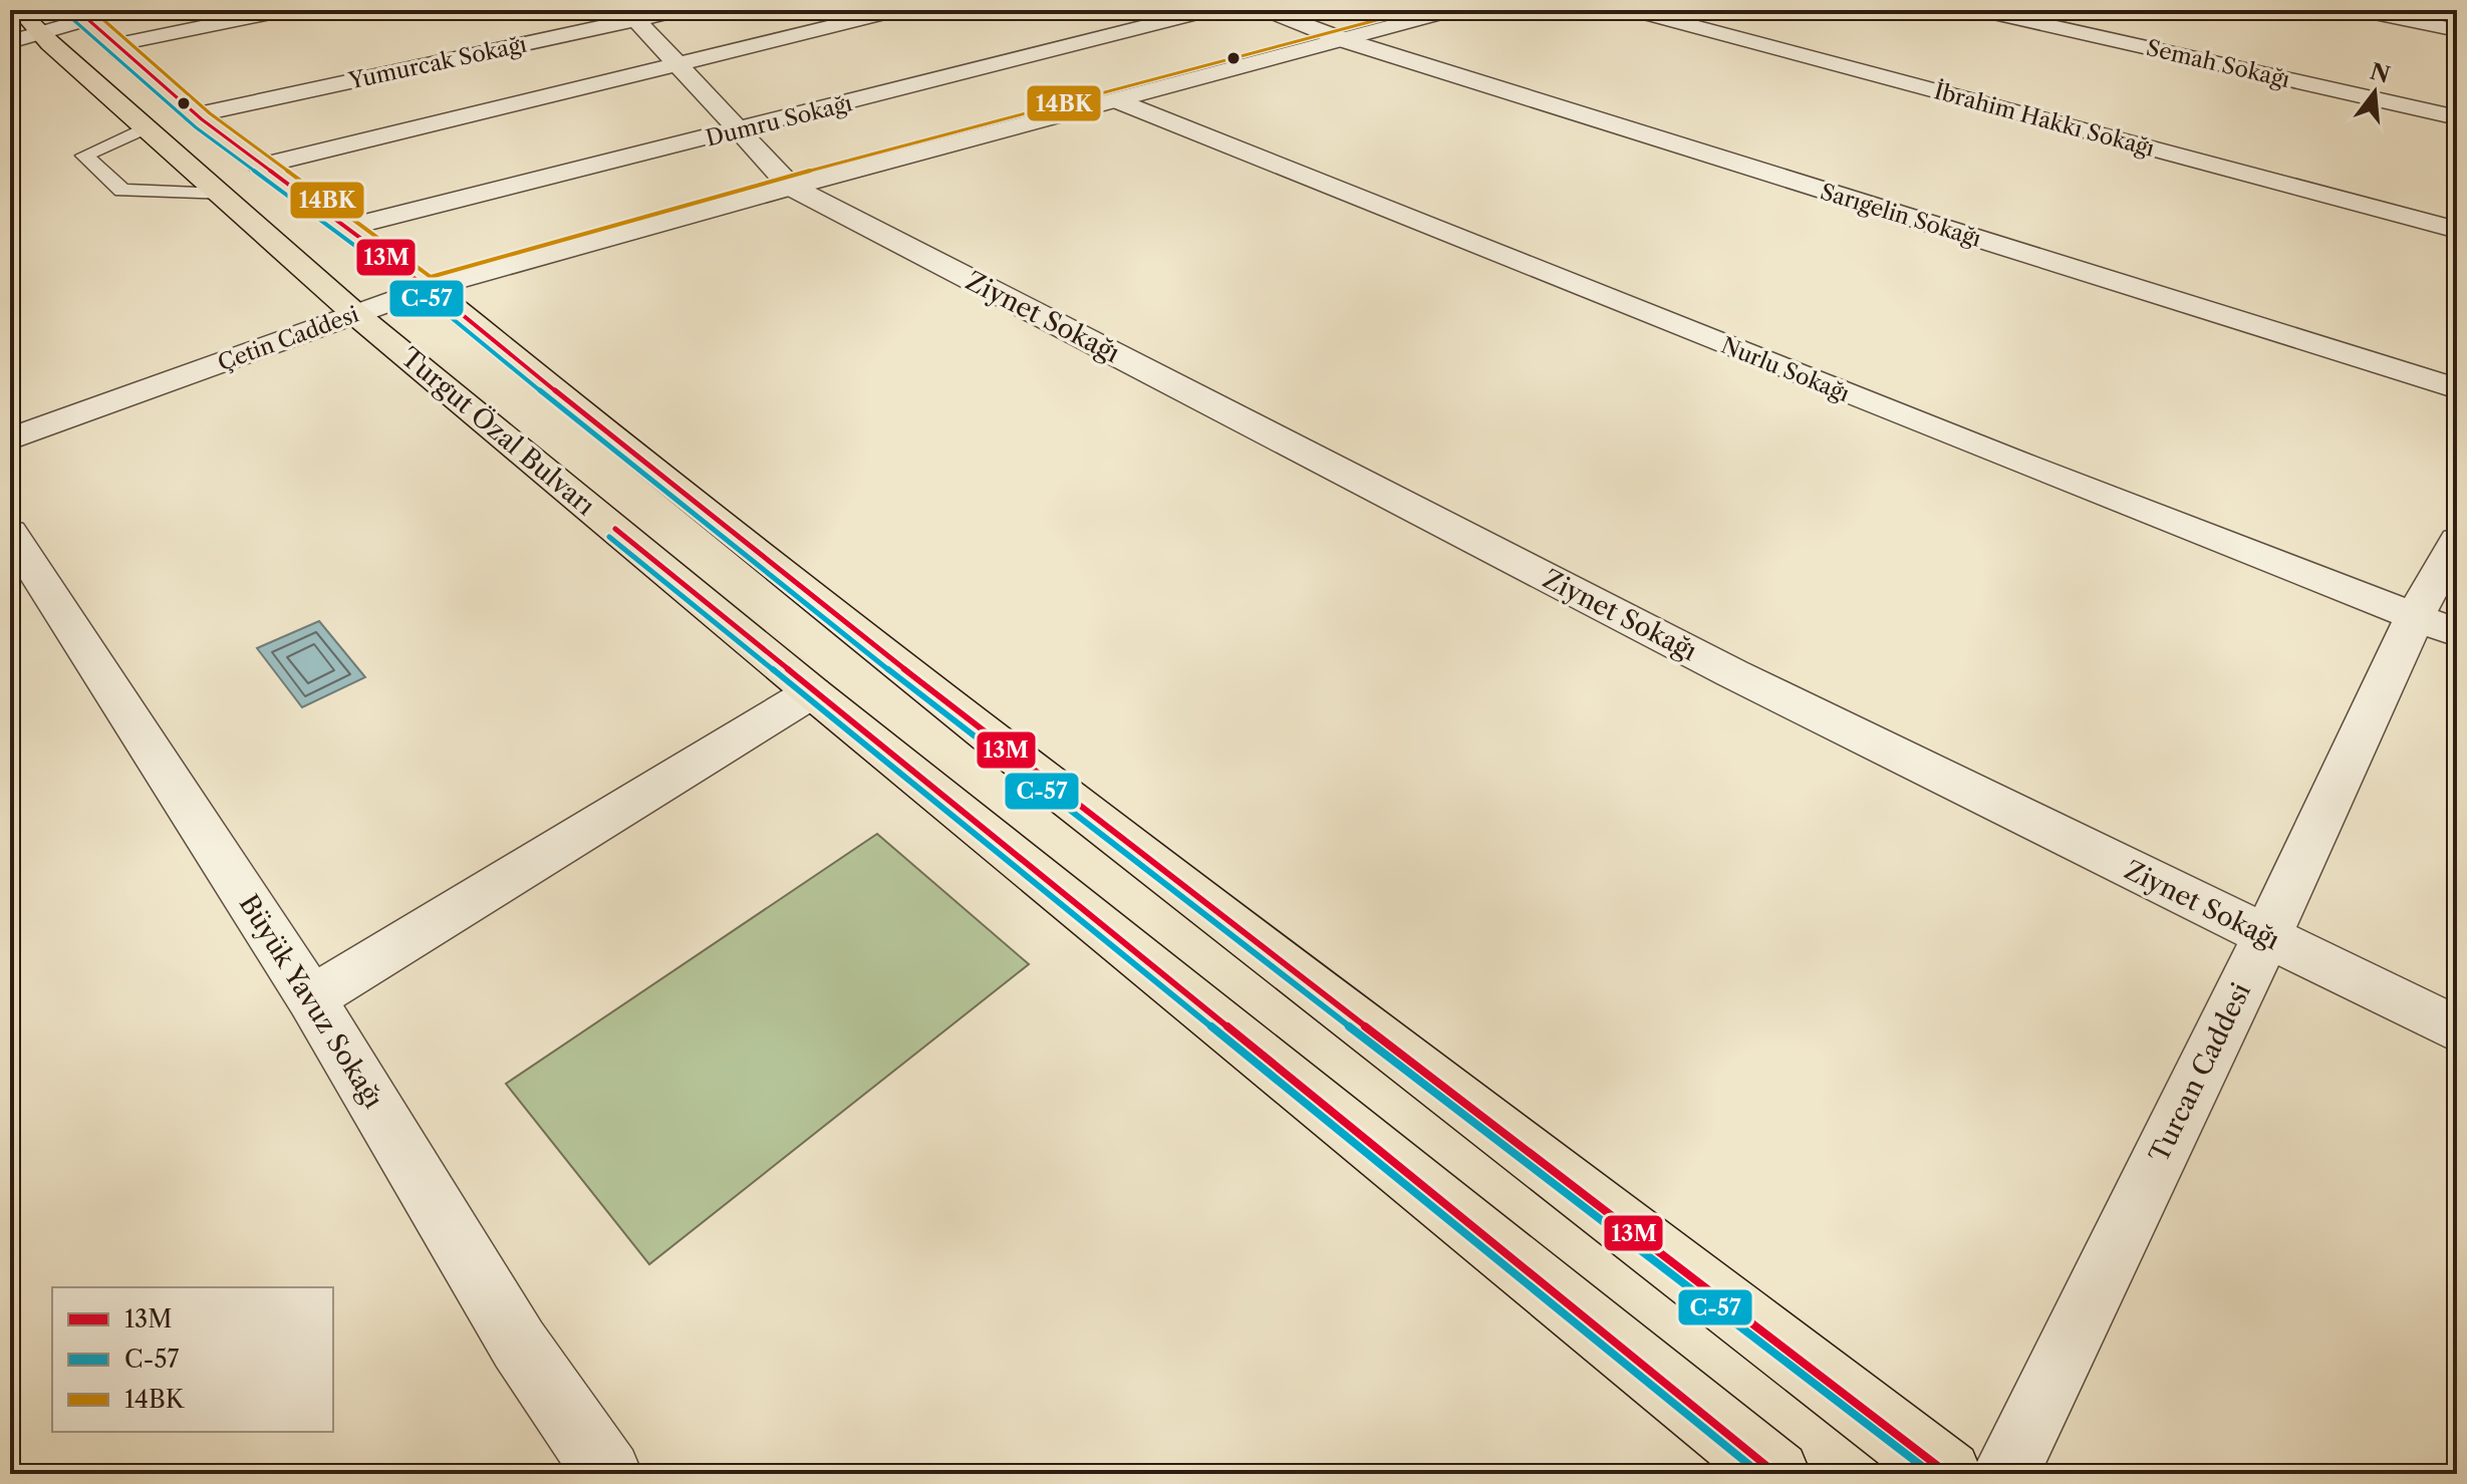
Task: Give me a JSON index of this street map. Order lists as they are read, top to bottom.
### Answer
{
  "streets": {
    "main road": ["Turgut Özal Bulvarı"],
    "street": [
      "Yumurcak Sokağı",
      "Semah Sokağı",
      "İbrahim Hakkı Sokağı",
      "Dumru Sokağı",
      "Sarıgelin Sokağı",
      "Ziynet Sokağı",
      "Çetin Caddesi",
      "Nurlu Sokağı",
      "Büyük Yavuz Sokağı",
      "Turcan Caddesi"
    ]
  },
  "crossings": [
    ["Yumurcak Sokağı", "Ziynet Sokağı"],
    ["Dumru Sokağı", "Ziynet Sokağı"],
    ["Sarıgelin Sokağı", "Çetin Caddesi"],
    ["Ziynet Sokağı", "Çetin Caddesi"],
    ["Ziynet Sokağı", "Turcan Caddesi"],
    ["Çetin Caddesi", "Nurlu Sokağı"],
    ["Çetin Caddesi", "Turgut Özal Bulvarı"],
    ["Nurlu Sokağı", "Turcan Caddesi"]
  ],
  "lines": ["transit line 13M", "transit line 14BK", "transit line C-57"],
  "legend": ["13M", "C-57", "14BK"],
  "north": "top"
}
